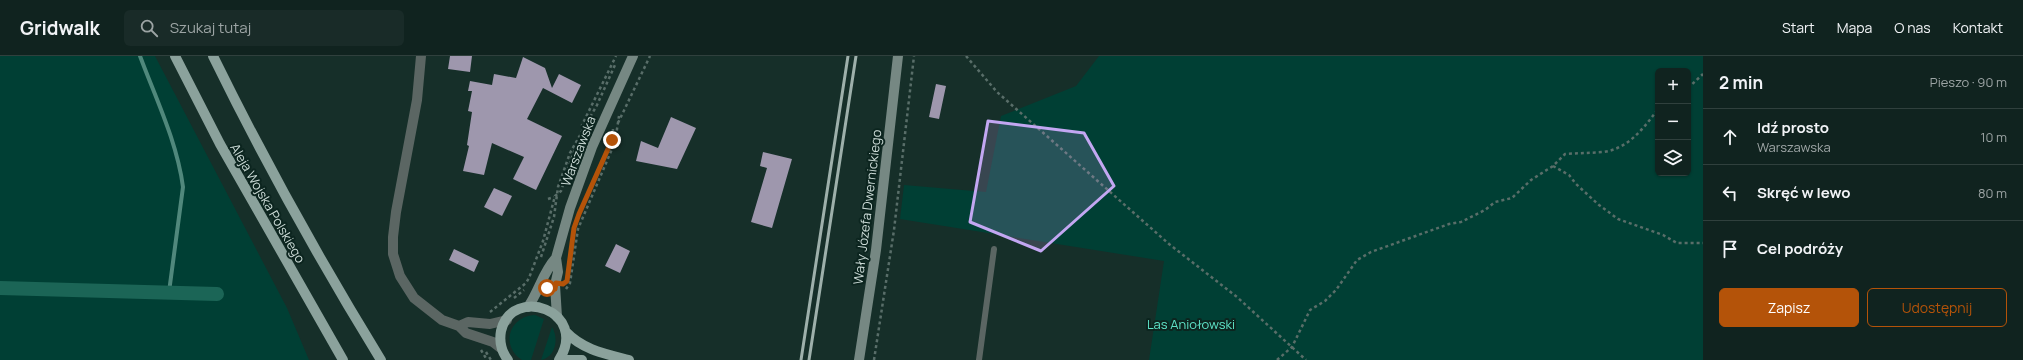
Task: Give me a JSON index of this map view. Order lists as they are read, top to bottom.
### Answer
{
  "streets": {
    "main road": ["Aleja Wojska Polskiego"],
    "street": ["Warszawska", "Wały Józefa Dwernickiego"]
  },
  "parks": ["Las Aniołowski"],
  "page": {
    "header": "Gridwalk",
    "search": "Szukaj tutaj",
    "nav": [
      "Start",
      "Mapa",
      "O nas",
      "Kontakt"
    ],
    "heading": ["2 min", "Pieszo · 90 m"],
    "map_buttons": ["+", "−"],
    "list": [
      ["Idź prosto", "Warszawska", "10 m"],
      ["Skręć w lewo", "80 m"],
      "Cel podróży"
    ],
    "buttons": ["Zapisz", "Udostępnij"]
  }
}
